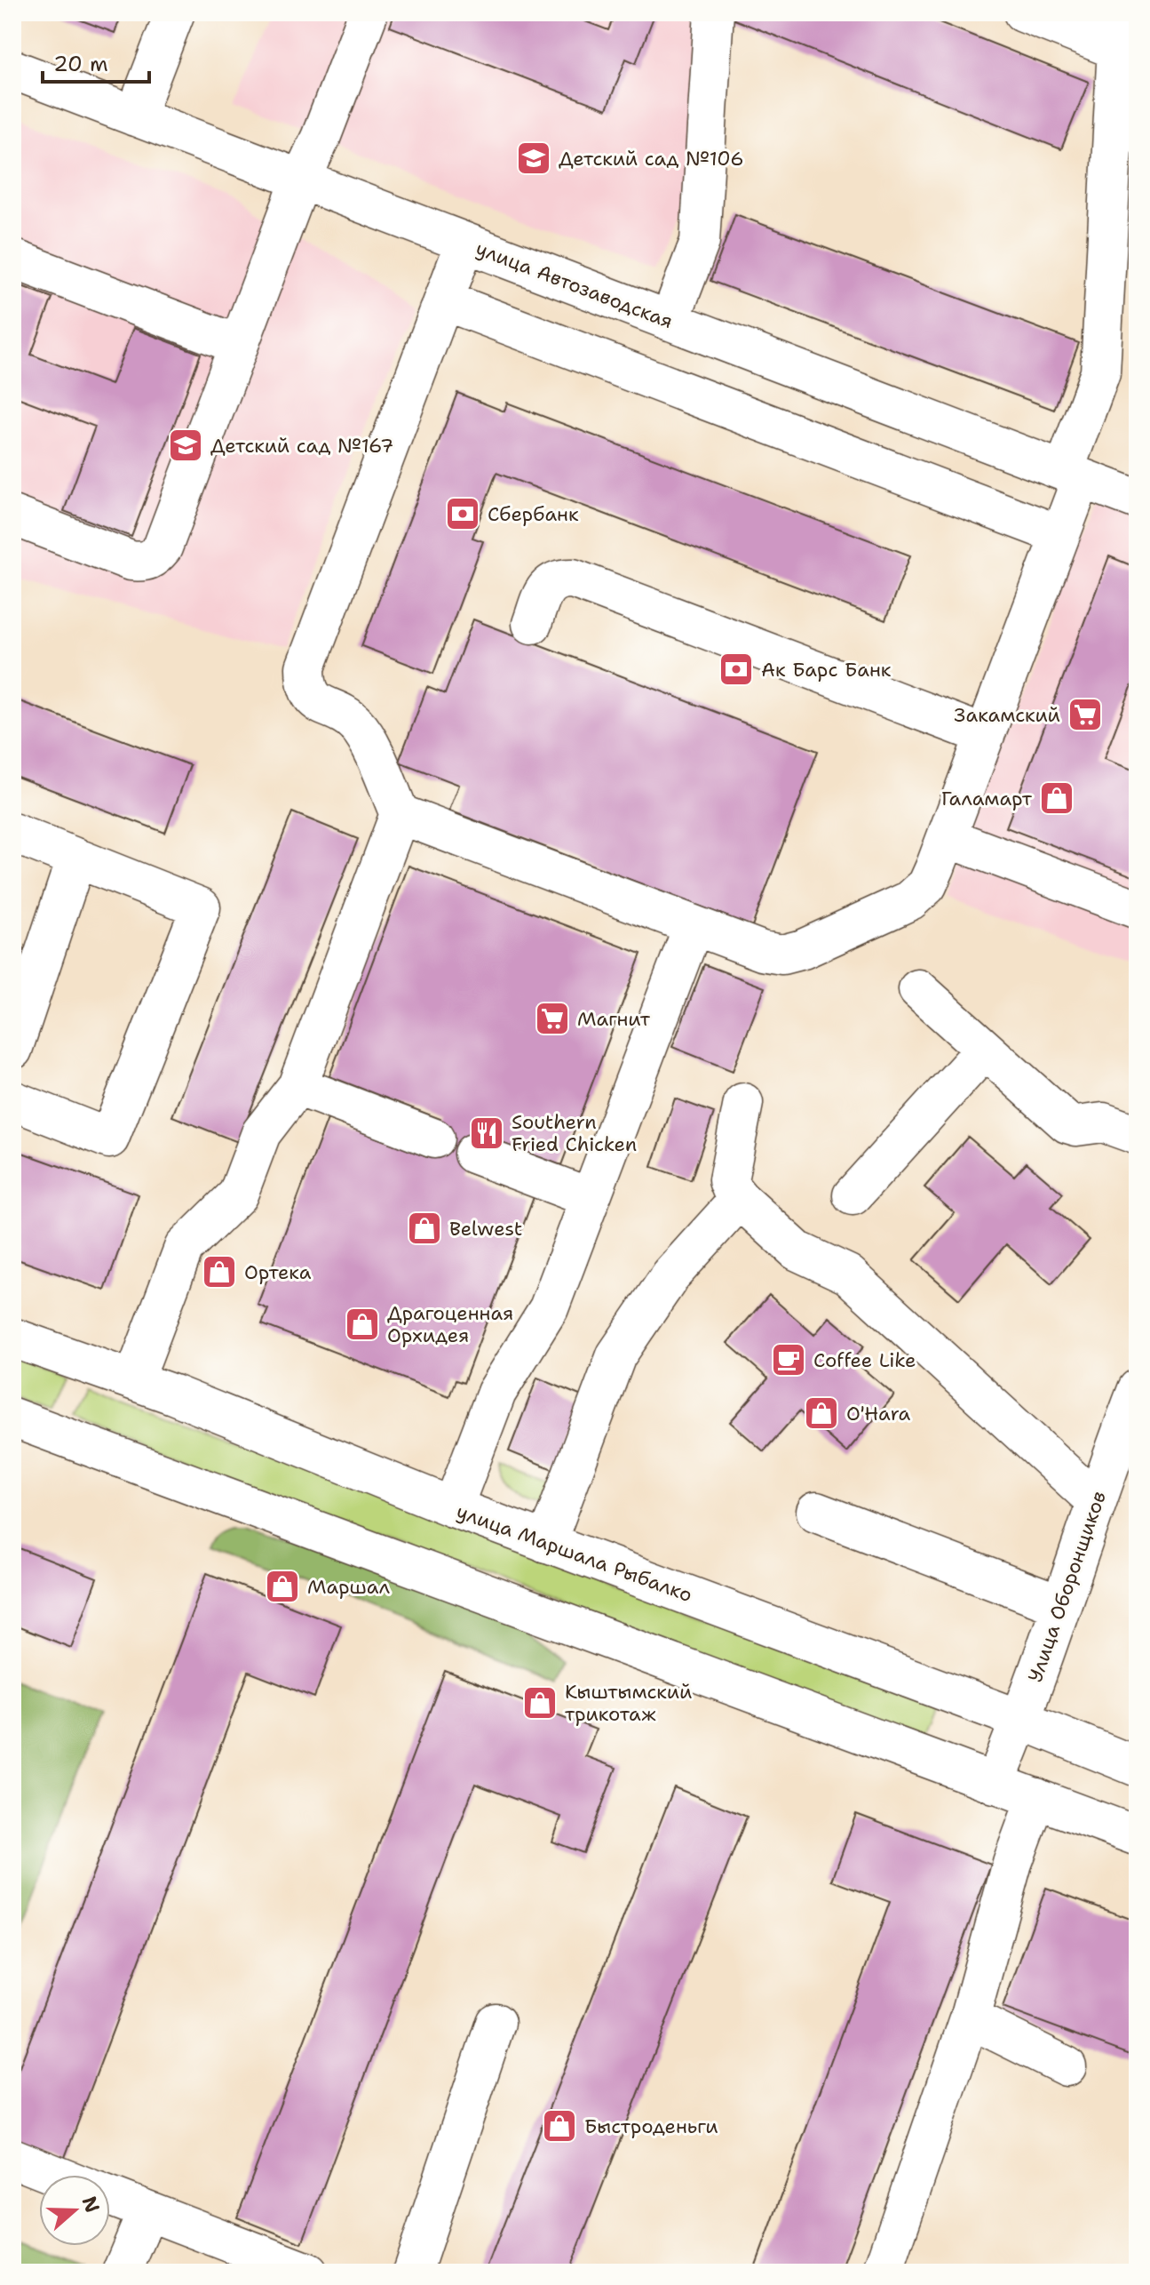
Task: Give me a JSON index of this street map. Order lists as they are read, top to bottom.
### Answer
{
  "streets": {
    "main road": ["улица Автозаводская", "улица Маршала Рыбалко", "Улица Оборонщиков"]
  },
  "crossings": [
    ["улица Маршала Рыбалко", "Улица Оборонщиков"]
  ],
  "places": {
    "school or university": ["Детский сад №106", "Детский сад №167"],
    "bank": ["Сбербанк", "Ак Барс Банк"],
    "supermarket": ["Закамский", "Магнит"],
    "shop": [
      "Галамарт",
      "Belwest",
      "Ортека",
      "Драгоценная Орхидея",
      "O'Hara",
      "Маршал",
      "Кыштымский трикотаж",
      "Быстроденьги"
    ],
    "restaurant": ["Southern Fried Chicken"],
    "cafe": ["Coffee Like"]
  },
  "scale_bar": "20 m",
  "north": "right"
}
